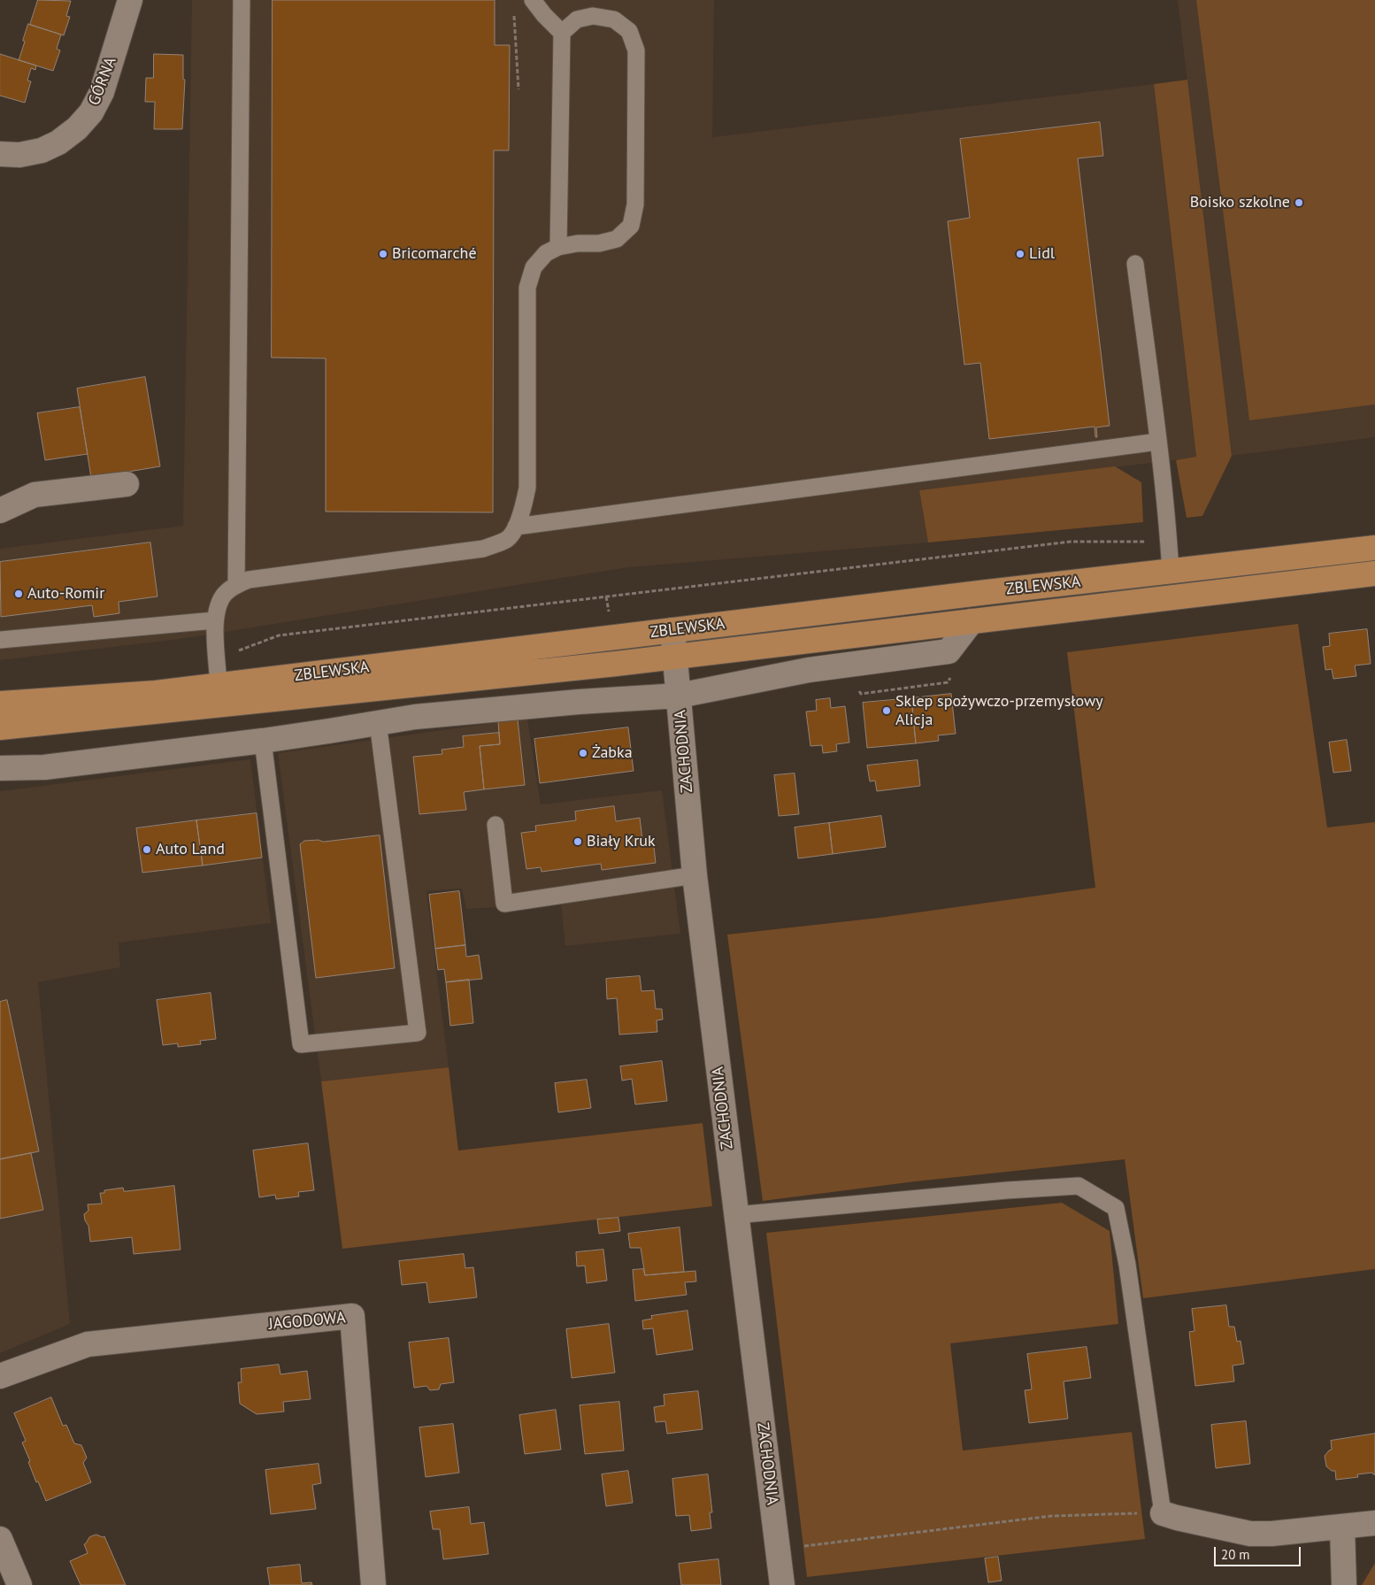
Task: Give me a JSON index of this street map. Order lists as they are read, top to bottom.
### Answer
{
  "streets": {
    "main road": ["ZBLEWSKA"],
    "street": ["GÓRNA", "ZACHODNIA", "JAGODOWA"]
  },
  "crossings": [
    ["ZBLEWSKA", "ZACHODNIA"]
  ],
  "places": [
    "Boisko szkolne",
    "Bricomarché",
    "Lidl",
    "Auto-Romir",
    "Sklep spożywczo-przemysłowy Alicja",
    "Żabka",
    "Biały Kruk",
    "Auto Land"
  ],
  "scale_bar": "20 m"
}
